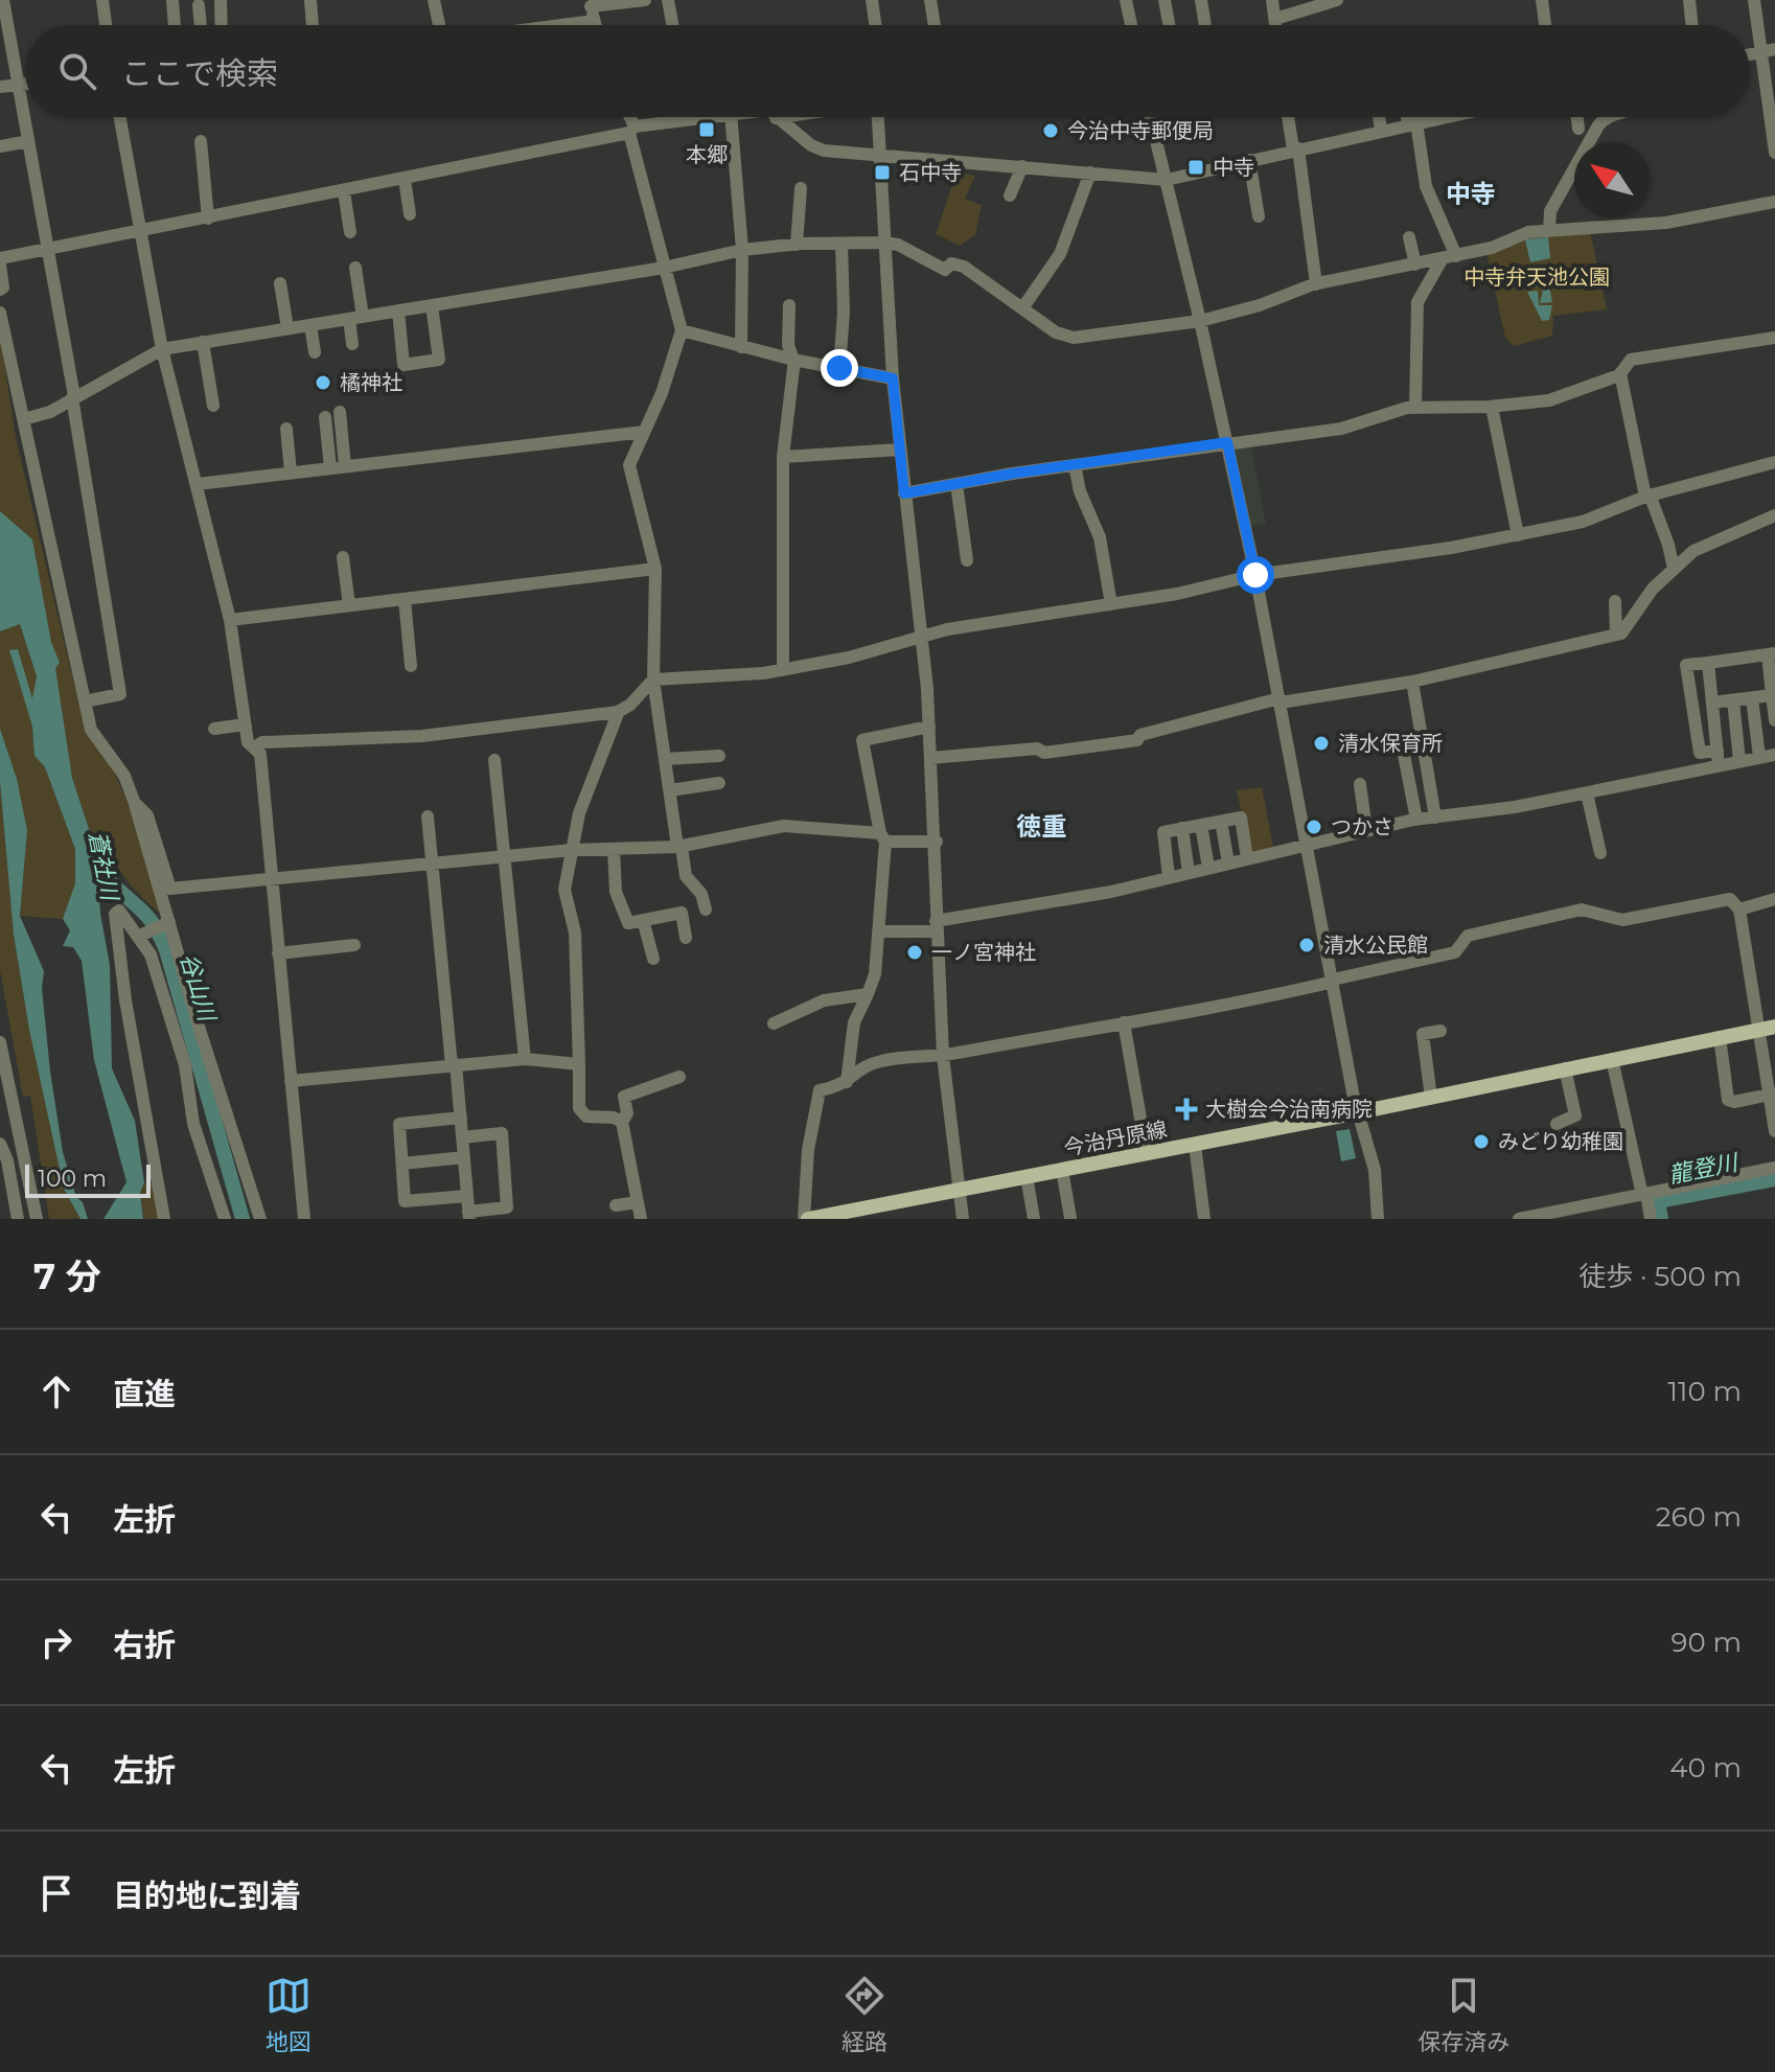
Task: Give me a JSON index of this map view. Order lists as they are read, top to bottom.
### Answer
{
  "streets": {
    "main road": ["今治丹原線"]
  },
  "districts": ["中寺", "徳重"],
  "water": ["蒼社川", "谷山川", "龍登川"],
  "parks": ["中寺弁天池公園"],
  "places": {
    "transit": ["本郷", "中寺", "石中寺"],
    "other": [
      "今治中寺郵便局",
      "橘神社",
      "清水保育所",
      "つかさ",
      "清水公民館",
      "一ノ宮神社",
      "みどり幼稚園"
    ],
    "health": ["大樹会今治南病院"]
  },
  "scale_bar": "100 m",
  "north": "top left",
  "page": {
    "search": "ここで検索",
    "scale": "100 m",
    "heading": ["7 分", "徒歩 · 500 m"],
    "list": [
      ["直進", "110 m"],
      ["左折", "260 m"],
      ["右折", "90 m"],
      ["左折", "40 m"],
      "目的地に到着"
    ],
    "nav": ["地図", "経路", "保存済み"]
  }
}
